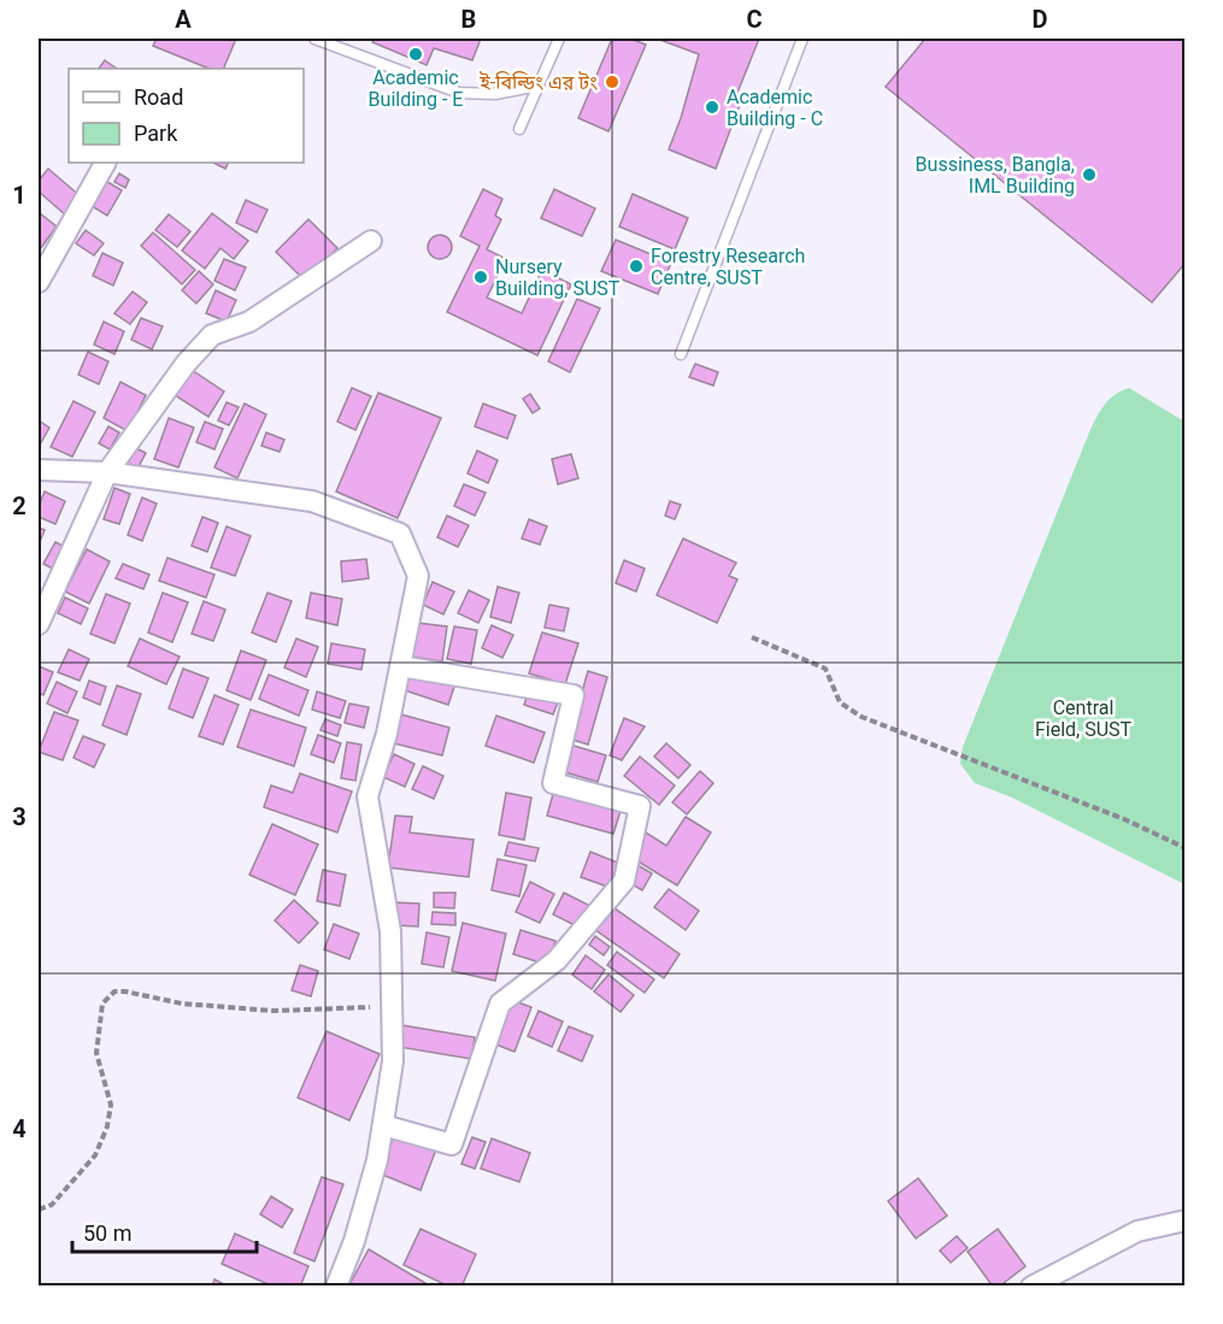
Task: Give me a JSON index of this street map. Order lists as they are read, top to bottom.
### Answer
{
  "parks": ["Central Field, SUST"],
  "places": [
    "Academic Building - E",
    "ই-বিল্ডিং এর টং",
    "Academic Building - C",
    "Bussiness, Bangla, IML Building",
    "Forestry Research Centre, SUST",
    "Nursery Building, SUST"
  ],
  "legend": ["Road", "Park"],
  "scale_bar": "50 m",
  "grid": {
    "columns": [
      "A",
      "B",
      "C",
      "D"
    ],
    "rows": [
      "1",
      "2",
      "3",
      "4"
    ]
  }
}
